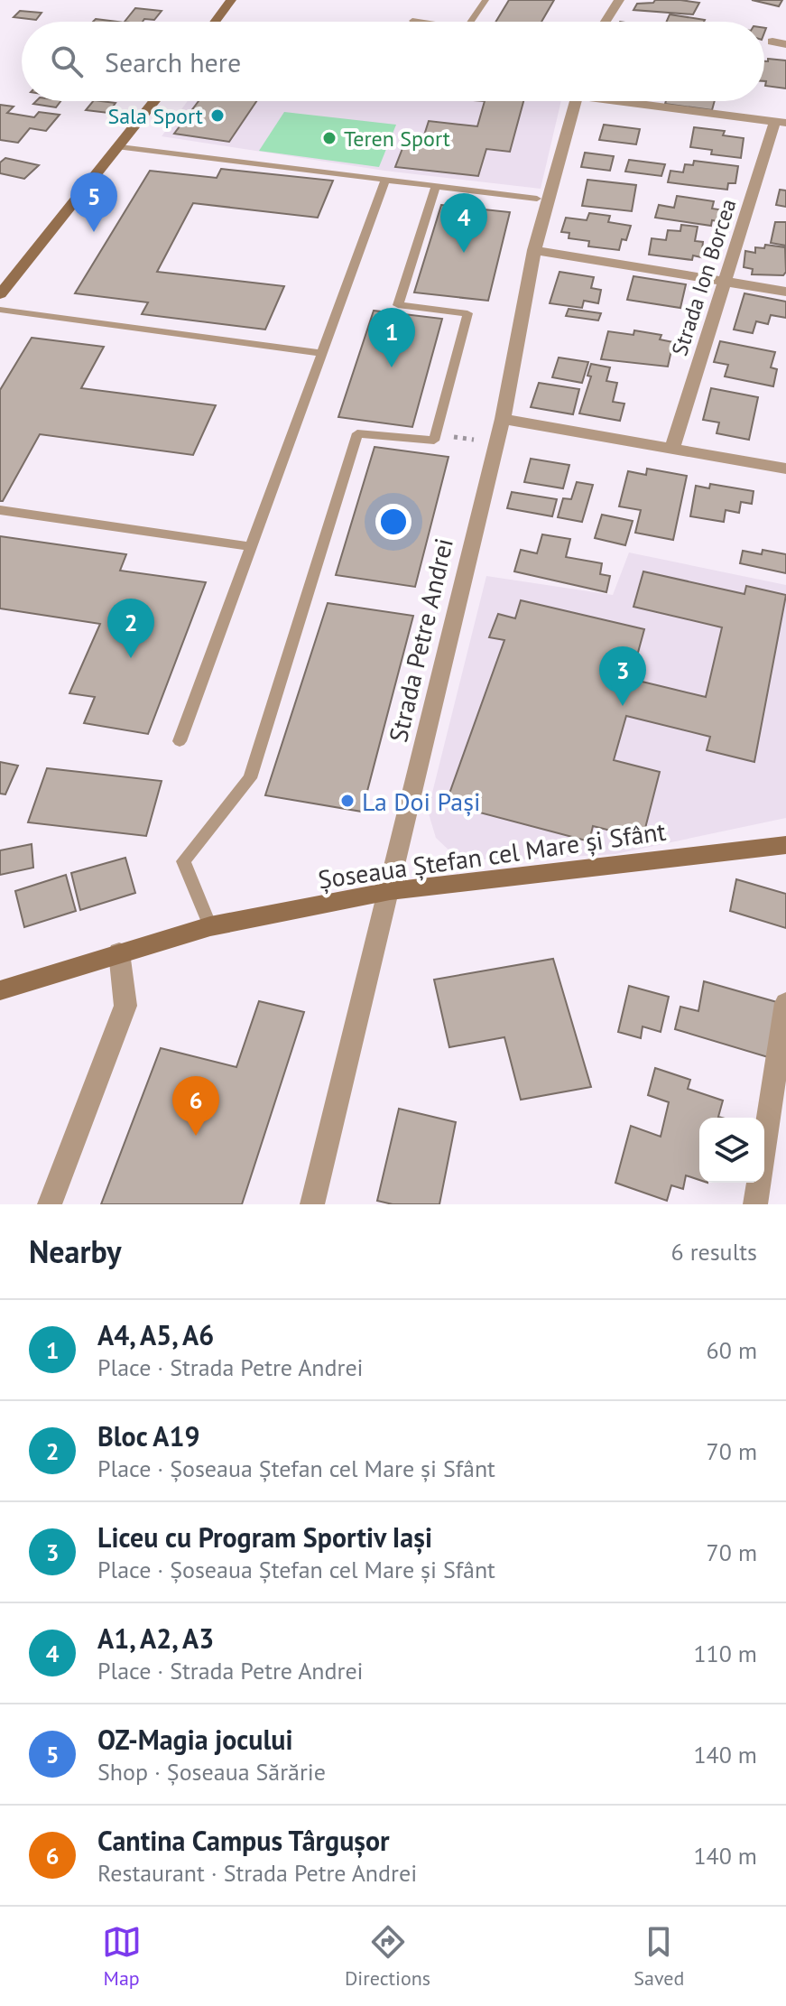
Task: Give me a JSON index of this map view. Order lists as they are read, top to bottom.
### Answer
{
  "streets": {
    "street": ["Strada Ion Borcea", "Strada Petre Andrei", "Șoseaua Ștefan cel Mare și Sfânt"]
  },
  "crossings": [
    ["Strada Petre Andrei", "Șoseaua Ștefan cel Mare și Sfânt"]
  ],
  "places": ["Sala Sport", "Teren Sport", "La Doi Pași"],
  "page": {
    "search": "Search here",
    "pins": [
      "5",
      "4",
      "1",
      "2",
      "3",
      "6"
    ],
    "heading": ["Nearby", "6 results"],
    "list": [
      {
        "mark": "1",
        "name": "A4, A5, A6",
        "note": "Place · Strada Petre Andrei",
        "value": "60 m"
      },
      {
        "mark": "2",
        "name": "Bloc A19",
        "note": "Place · Șoseaua Ștefan cel Mare și Sfânt",
        "value": "70 m"
      },
      {
        "mark": "3",
        "name": "Liceu cu Program Sportiv Iași",
        "note": "Place · Șoseaua Ștefan cel Mare și Sfânt",
        "value": "70 m"
      },
      {
        "mark": "4",
        "name": "A1, A2, A3",
        "note": "Place · Strada Petre Andrei",
        "value": "110 m"
      },
      {
        "mark": "5",
        "name": "OZ-Magia jocului",
        "note": "Shop · Șoseaua Sărărie",
        "value": "140 m"
      },
      {
        "mark": "6",
        "name": "Cantina Campus Târgușor",
        "note": "Restaurant · Strada Petre Andrei",
        "value": "140 m"
      }
    ],
    "nav": ["Map", "Directions", "Saved"]
  }
}
